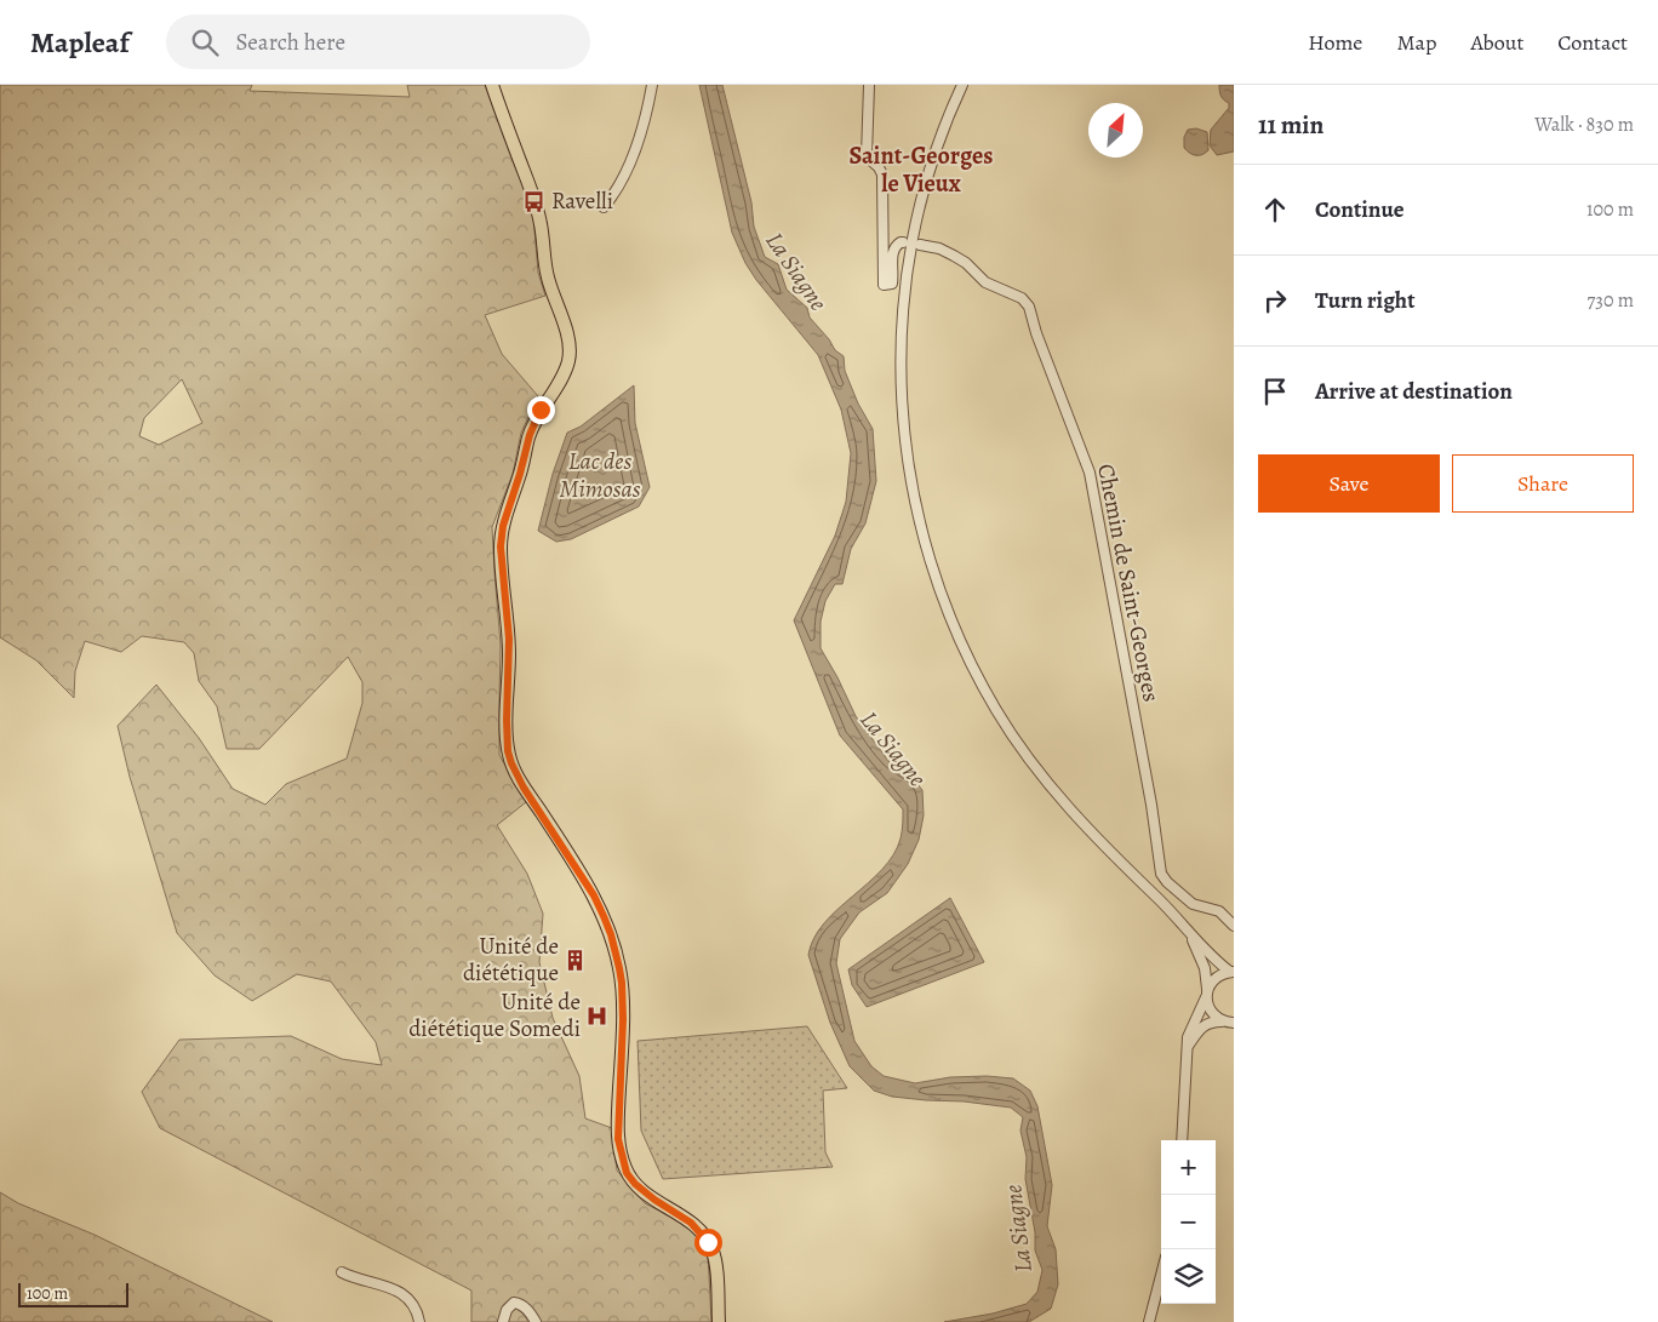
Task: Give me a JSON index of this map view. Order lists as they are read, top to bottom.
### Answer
{
  "streets": {
    "street": ["Chemin de Saint-Georges"]
  },
  "districts": ["Saint-Georges le Vieux"],
  "water": ["La Siagne", "Lac des Mimosas"],
  "places": {
    "bus stop": ["Ravelli"],
    "building": ["Unité de diététique"],
    "hospital": ["Unité de diététique Somedi"]
  },
  "scale_bar": "100 m",
  "north": "top right",
  "page": {
    "header": "Mapleaf",
    "search": "Search here",
    "nav": [
      "Home",
      "Map",
      "About",
      "Contact"
    ],
    "heading": ["11 min", "Walk · 830 m"],
    "list": [
      ["Continue", "100 m"],
      ["Turn right", "730 m"],
      "Arrive at destination"
    ],
    "buttons": ["Save", "Share"],
    "map_buttons": ["+", "−"],
    "scale": "100 m"
  }
}
